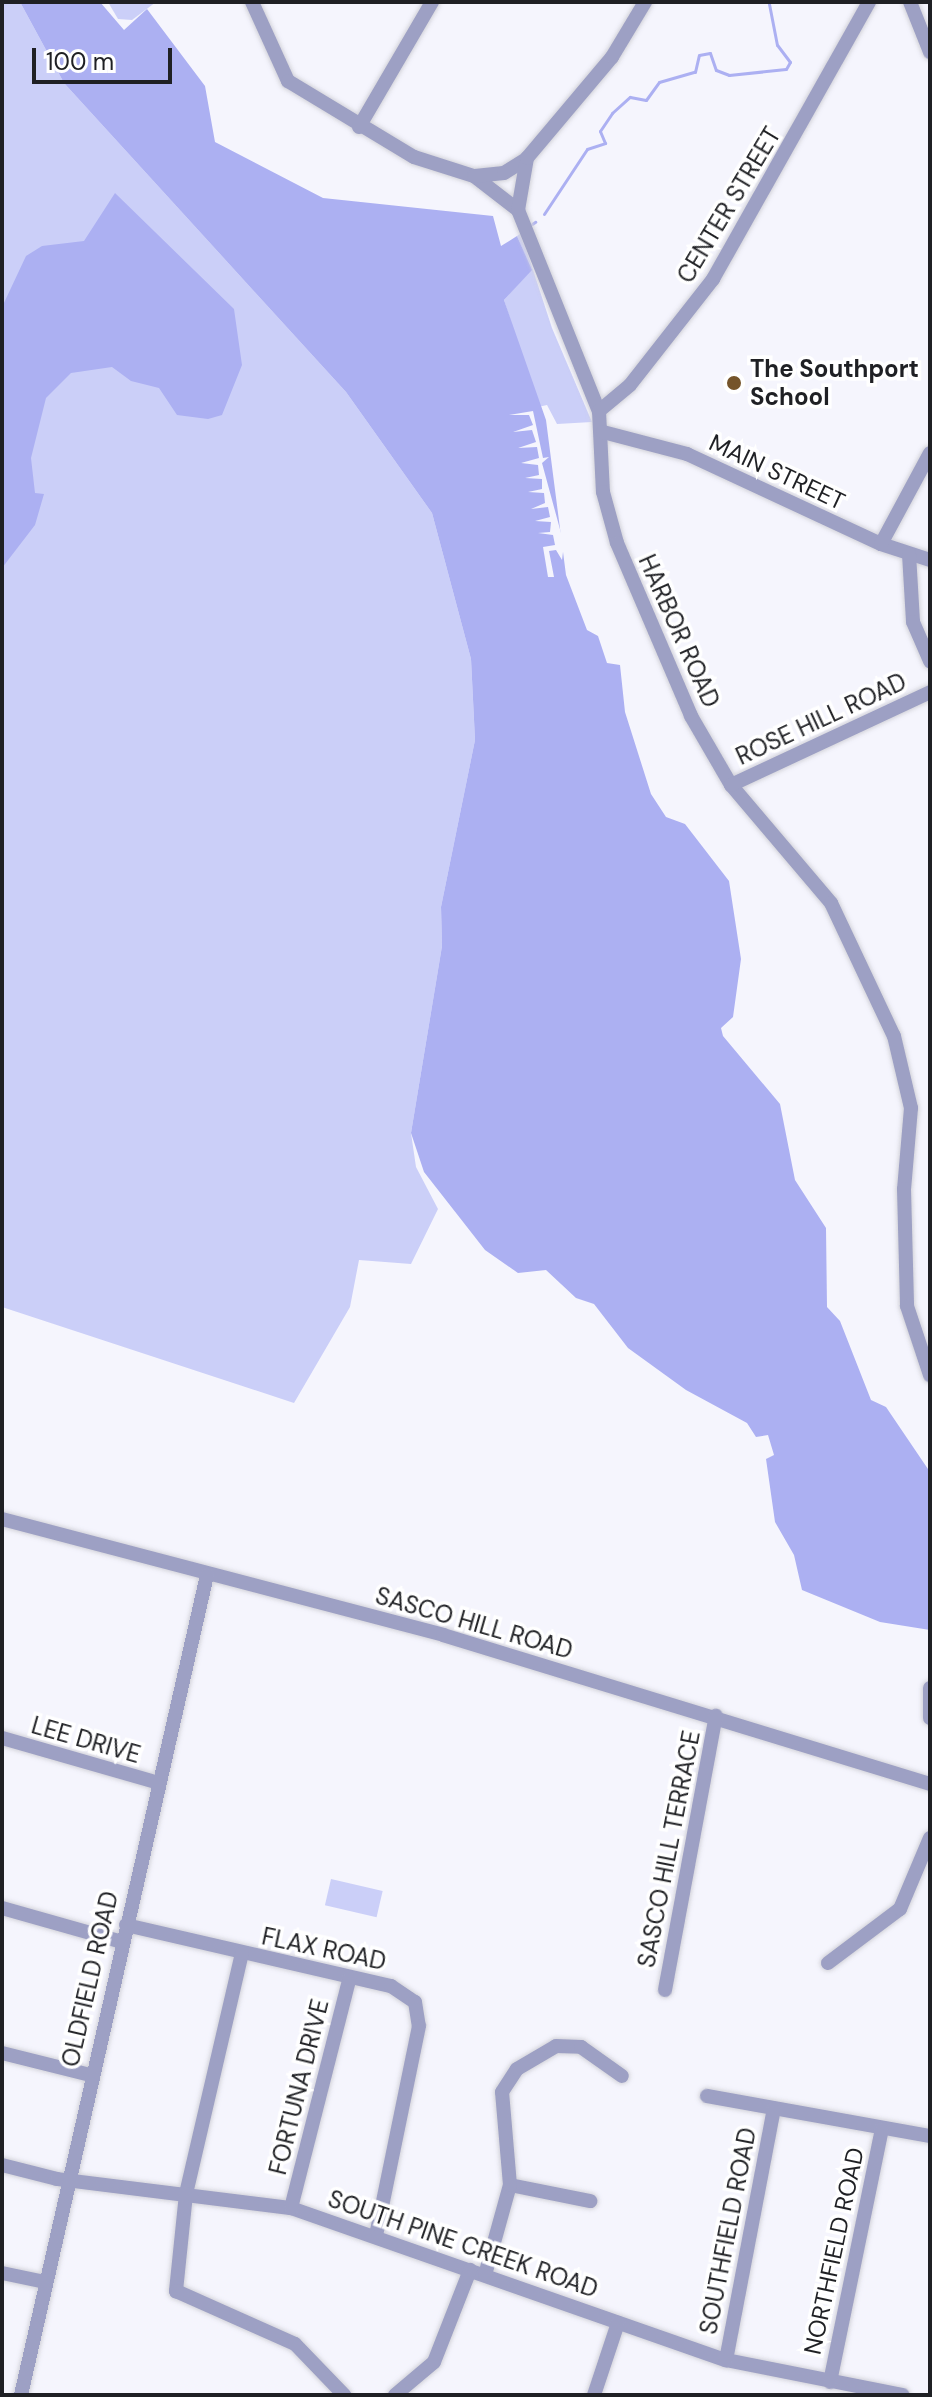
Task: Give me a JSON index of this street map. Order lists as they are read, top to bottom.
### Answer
{
  "streets": {
    "street": [
      "CENTER STREET",
      "MAIN STREET",
      "HARBOR ROAD",
      "ROSE HILL ROAD",
      "SASCO HILL ROAD",
      "LEE DRIVE",
      "SASCO HILL TERRACE",
      "FLAX ROAD",
      "OLDFIELD ROAD",
      "FORTUNA DRIVE",
      "SOUTHFIELD ROAD",
      "SOUTH PINE CREEK ROAD",
      "NORTHFIELD ROAD"
    ]
  },
  "crossings": [
    ["CENTER STREET", "HARBOR ROAD"],
    ["MAIN STREET", "HARBOR ROAD"],
    ["HARBOR ROAD", "ROSE HILL ROAD"],
    ["SASCO HILL ROAD", "SASCO HILL TERRACE"],
    ["SASCO HILL ROAD", "OLDFIELD ROAD"],
    ["LEE DRIVE", "OLDFIELD ROAD"],
    ["FLAX ROAD", "OLDFIELD ROAD"],
    ["FLAX ROAD", "FORTUNA DRIVE"],
    ["FLAX ROAD", "SOUTH PINE CREEK ROAD"],
    ["OLDFIELD ROAD", "SOUTH PINE CREEK ROAD"],
    ["FORTUNA DRIVE", "SOUTH PINE CREEK ROAD"],
    ["SOUTHFIELD ROAD", "SOUTH PINE CREEK ROAD"],
    ["SOUTH PINE CREEK ROAD", "NORTHFIELD ROAD"]
  ],
  "places": ["The Southport School"],
  "scale_bar": "100 m"
}
